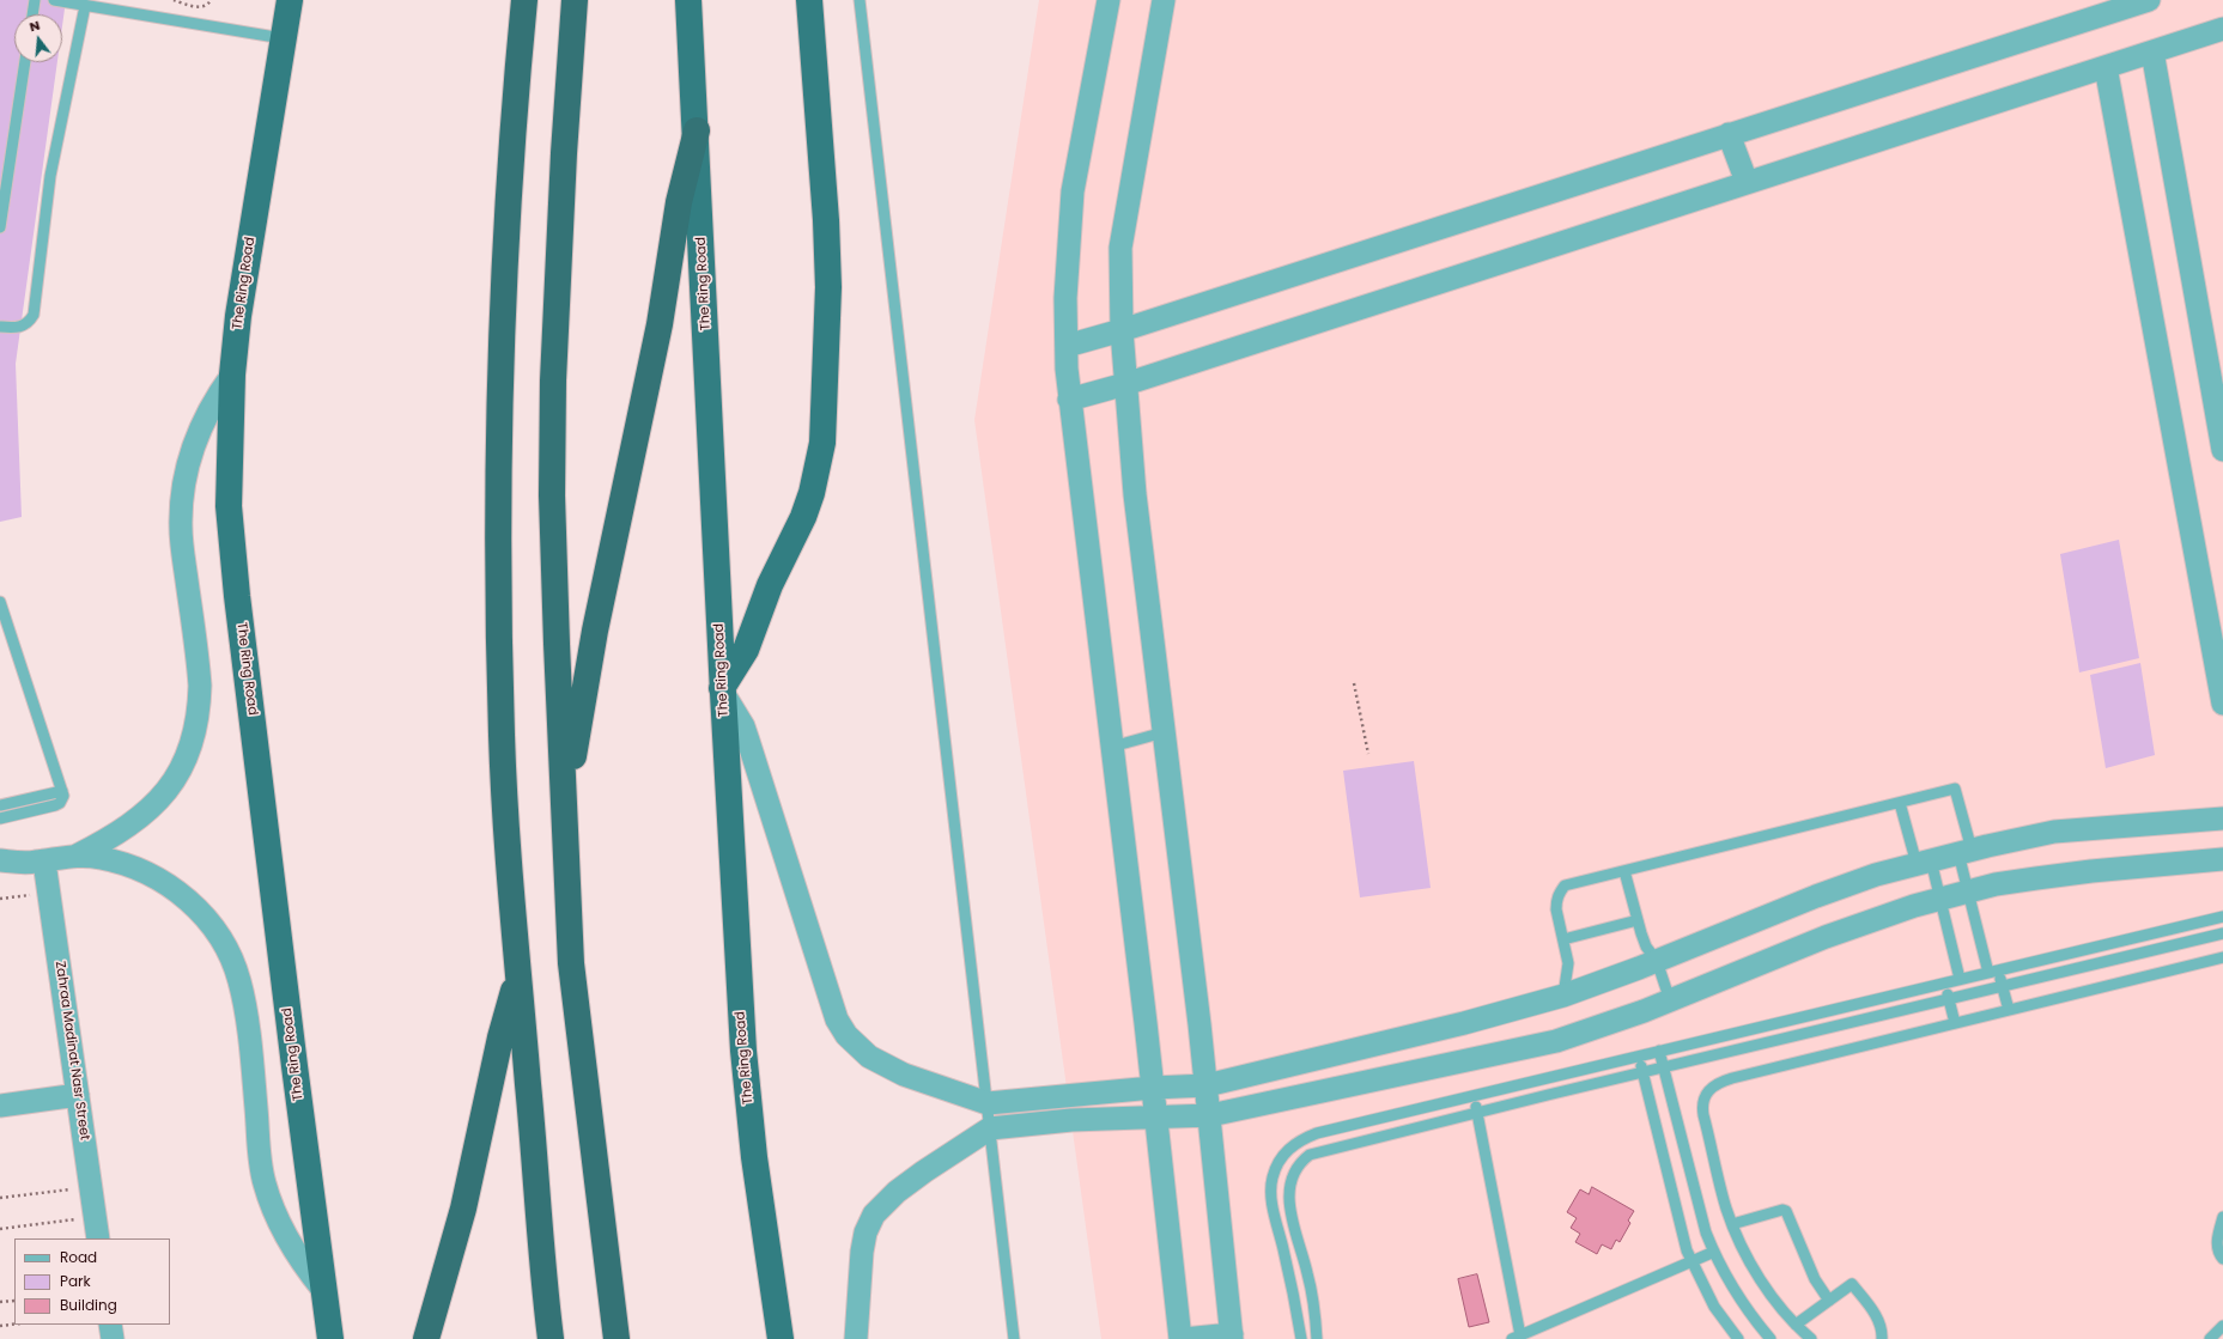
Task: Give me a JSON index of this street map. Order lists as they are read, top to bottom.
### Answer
{
  "streets": {
    "highway": ["The Ring Road"],
    "street": ["Zahraa Madinat Nasr Street"]
  },
  "legend": ["Road", "Park", "Building"],
  "north": "top"
}
